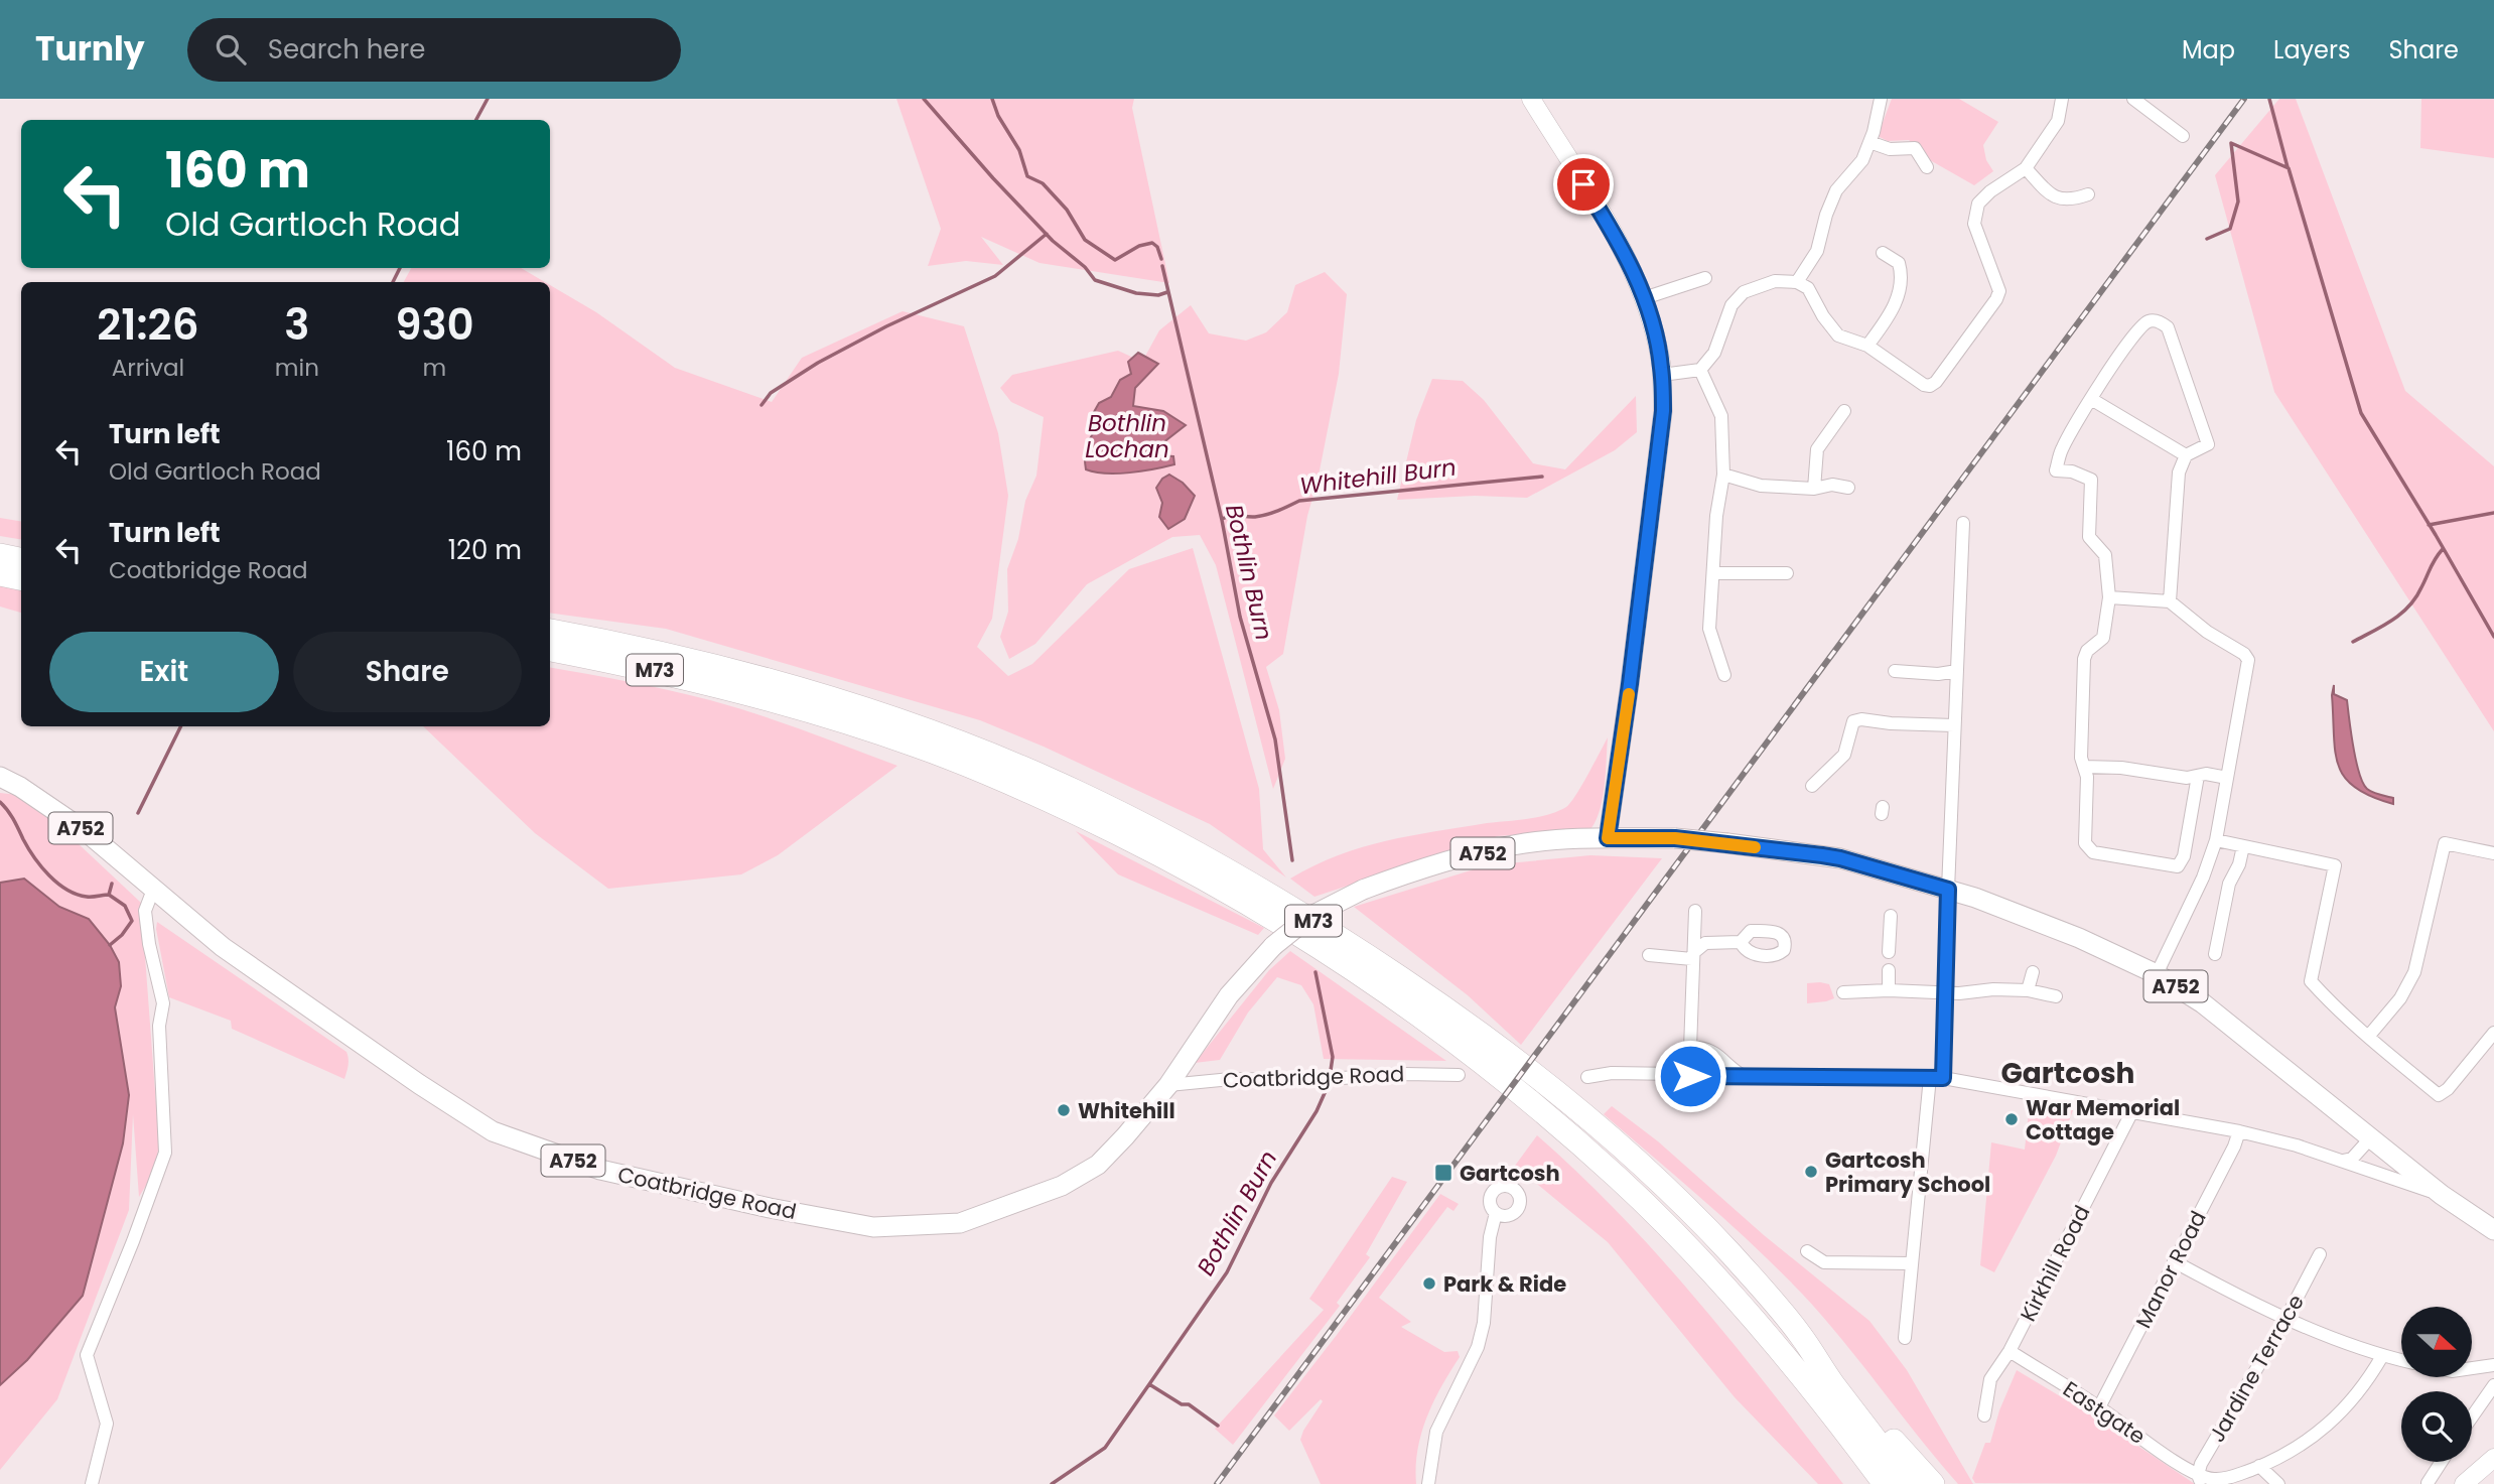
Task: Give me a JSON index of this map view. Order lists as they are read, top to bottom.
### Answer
{
  "streets": {
    "highway": ["M73"],
    "main road": ["A752", "Coatbridge Road"],
    "street": [
      "Kirkhill Road",
      "Manor Road",
      "Jardine Terrace",
      "Eastgate"
    ]
  },
  "crossings": [
    ["A752", "Coatbridge Road"],
    ["Kirkhill Road", "Eastgate"],
    ["Manor Road", "Eastgate"],
    ["Jardine Terrace", "Eastgate"]
  ],
  "districts": ["Gartcosh"],
  "water": ["Bothlin Lochan", "Whitehill Burn", "Bothlin Burn"],
  "places": {
    "other": [
      "Whitehill",
      "War Memorial Cottage",
      "Gartcosh Primary School",
      "Park & Ride"
    ],
    "transit": ["Gartcosh"]
  },
  "north": "right",
  "page": {
    "header": "Turnly",
    "search": "Search here",
    "nav": ["Map", "Layers", "Share"],
    "turn": ["160 m", "Old Gartloch Road"],
    "eta": [
      "21:26",
      "Arrival",
      "3",
      "min",
      "930",
      "m"
    ],
    "list": [
      {
        "name": "Turn left",
        "note": "Old Gartloch Road",
        "value": "160 m"
      },
      {
        "name": "Turn left",
        "note": "Coatbridge Road",
        "value": "120 m"
      }
    ],
    "buttons": ["Exit", "Share"]
  }
}
